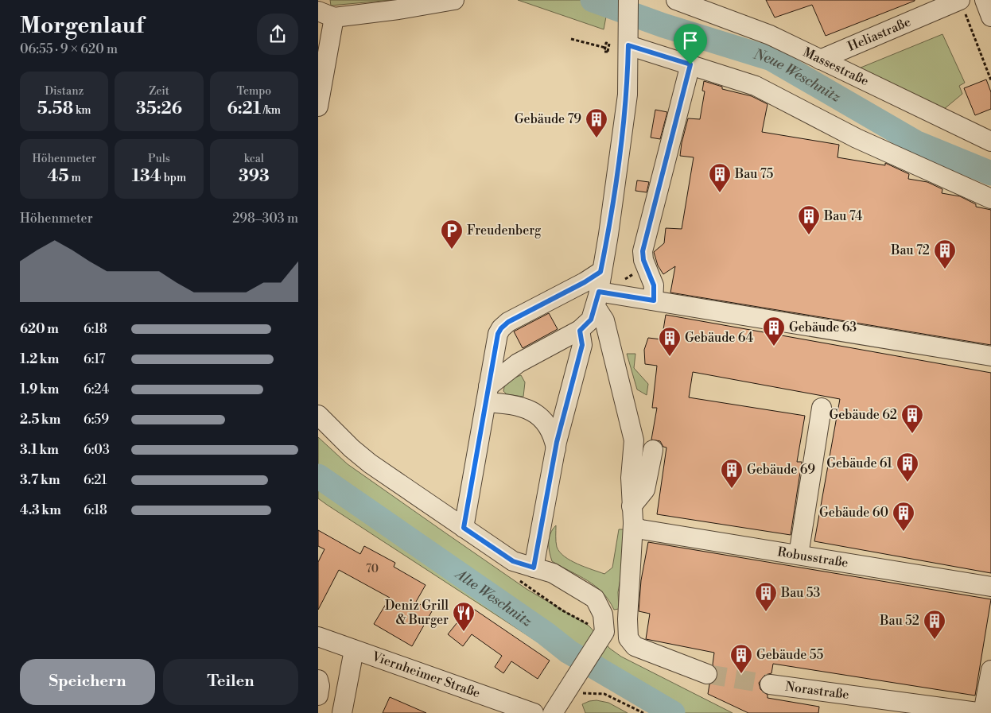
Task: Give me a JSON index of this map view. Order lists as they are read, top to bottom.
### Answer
{
  "streets": {
    "street": [
      "Heliastraße",
      "Massestraße",
      "Robusstraße",
      "Viernheimer Straße",
      "Norastraße"
    ]
  },
  "crossings": [
    ["Heliastraße", "Massestraße"]
  ],
  "water": ["Neue Weschnitz", "Alte Weschnitz"],
  "places": {
    "building": [
      "Gebäude 79",
      "Bau 75",
      "Bau 74",
      "Bau 72",
      "Gebäude 63",
      "Gebäude 64",
      "Gebäude 62",
      "Gebäude 61",
      "Gebäude 69",
      "Gebäude 60",
      "Bau 53",
      "Bau 52",
      "Gebäude 55"
    ],
    "parking": ["Freudenberg"],
    "restaurant": ["Deniz Grill & Burger"]
  },
  "house_numbers": ["70"],
  "page": {
    "heading": ["Morgenlauf", "06:55 · 9 × 620 m"],
    "stats": [
      ["Distanz", "5.58 km"],
      ["Zeit", "35:26"],
      ["Tempo", "6:21 /km"],
      ["Höhenmeter", "45 m"],
      ["Puls", "134 bpm"],
      ["kcal", "393"]
    ],
    "chart": ["Höhenmeter", "298–303 m"],
    "list": [
      {
        "name": "620 m",
        "note": "6:18"
      },
      {
        "name": "1.2 km",
        "note": "6:17"
      },
      {
        "name": "1.9 km",
        "note": "6:24"
      },
      {
        "name": "2.5 km",
        "note": "6:59"
      },
      {
        "name": "3.1 km",
        "note": "6:03"
      },
      {
        "name": "3.7 km",
        "note": "6:21"
      },
      {
        "name": "4.3 km",
        "note": "6:18"
      }
    ],
    "buttons": ["Speichern", "Teilen"]
  }
}
